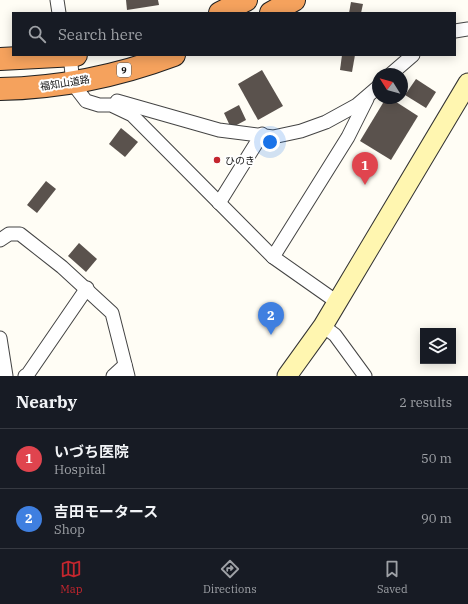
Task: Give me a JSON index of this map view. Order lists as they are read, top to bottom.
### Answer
{
  "streets": {
    "highway": ["9", "福知山道路"]
  },
  "places": ["ひのき"],
  "north": "top left",
  "page": {
    "search": "Search here",
    "pins": ["1", "2"],
    "heading": ["Nearby", "2 results"],
    "list": [
      {
        "mark": "1",
        "name": "いづち医院",
        "note": "Hospital",
        "value": "50 m"
      },
      {
        "mark": "2",
        "name": "吉田モータース",
        "note": "Shop",
        "value": "90 m"
      }
    ],
    "nav": ["Map", "Directions", "Saved"]
  }
}
